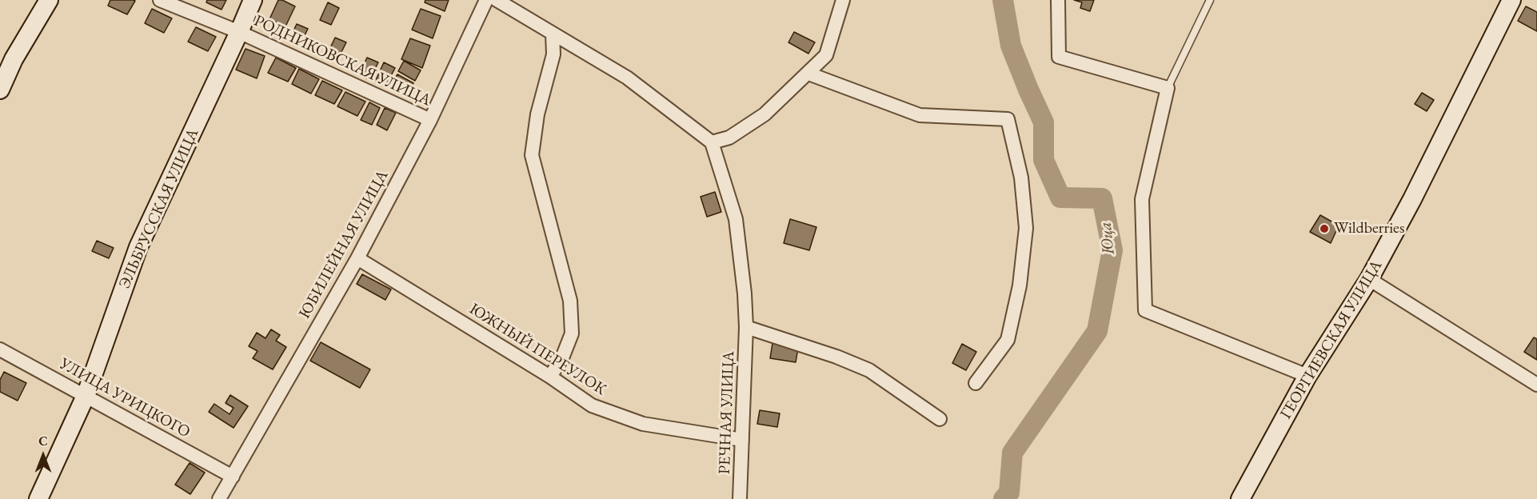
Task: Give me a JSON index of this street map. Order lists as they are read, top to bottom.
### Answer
{
  "streets": {
    "street": [
      "РОДНИКОВСКАЯ УЛИЦА",
      "ЭЛЬБРУССКАЯ УЛИЦА",
      "ЮБИЛЕЙНАЯ УЛИЦА",
      "ГЕОРГИЕВСКАЯ УЛИЦА",
      "ЮЖНЫЙ ПЕРЕУЛОК",
      "УЛИЦА УРИЦКОГО",
      "РЕЧНАЯ УЛИЦА"
    ]
  },
  "crossings": [
    ["РОДНИКОВСКАЯ УЛИЦА", "ЭЛЬБРУССКАЯ УЛИЦА"],
    ["РОДНИКОВСКАЯ УЛИЦА", "ЮБИЛЕЙНАЯ УЛИЦА"],
    ["ЭЛЬБРУССКАЯ УЛИЦА", "УЛИЦА УРИЦКОГО"],
    ["ЮБИЛЕЙНАЯ УЛИЦА", "ЮЖНЫЙ ПЕРЕУЛОК"],
    ["ЮБИЛЕЙНАЯ УЛИЦА", "УЛИЦА УРИЦКОГО"],
    ["ЮЖНЫЙ ПЕРЕУЛОК", "РЕЧНАЯ УЛИЦА"]
  ],
  "water": ["Юца"],
  "places": ["Wildberries"],
  "north": "top"
}
